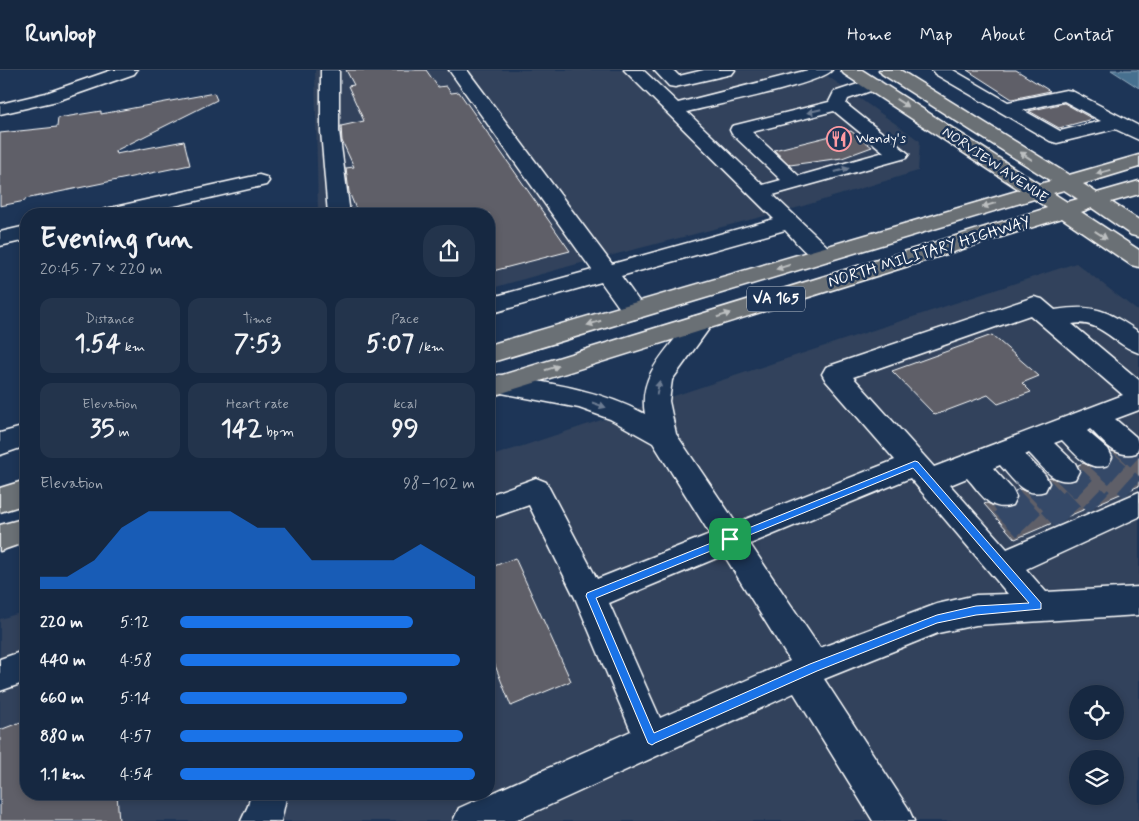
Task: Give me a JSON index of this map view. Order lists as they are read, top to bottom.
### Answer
{
  "streets": {
    "main road": ["NORVIEW AVENUE", "NORTH MILITARY HIGHWAY", "VA 165"]
  },
  "crossings": [
    ["NORVIEW AVENUE", "NORTH MILITARY HIGHWAY"]
  ],
  "places": {
    "restaurant": ["Wendy's"]
  },
  "page": {
    "header": "Runloop",
    "nav": [
      "Home",
      "Map",
      "About",
      "Contact"
    ],
    "heading": ["Evening run", "20:45 · 7 × 220 m"],
    "stats": [
      ["Distance", "1.54 km"],
      ["Time", "7:53"],
      ["Pace", "5:07 /km"],
      ["Elevation", "35 m"],
      ["Heart rate", "142 bpm"],
      ["kcal", "99"]
    ],
    "chart": ["Elevation", "98–102 m"],
    "list": [
      {
        "name": "220 m",
        "note": "5:12"
      },
      {
        "name": "440 m",
        "note": "4:58"
      },
      {
        "name": "660 m",
        "note": "5:14"
      },
      {
        "name": "880 m",
        "note": "4:57"
      },
      {
        "name": "1.1 km",
        "note": "4:54"
      }
    ]
  }
}
